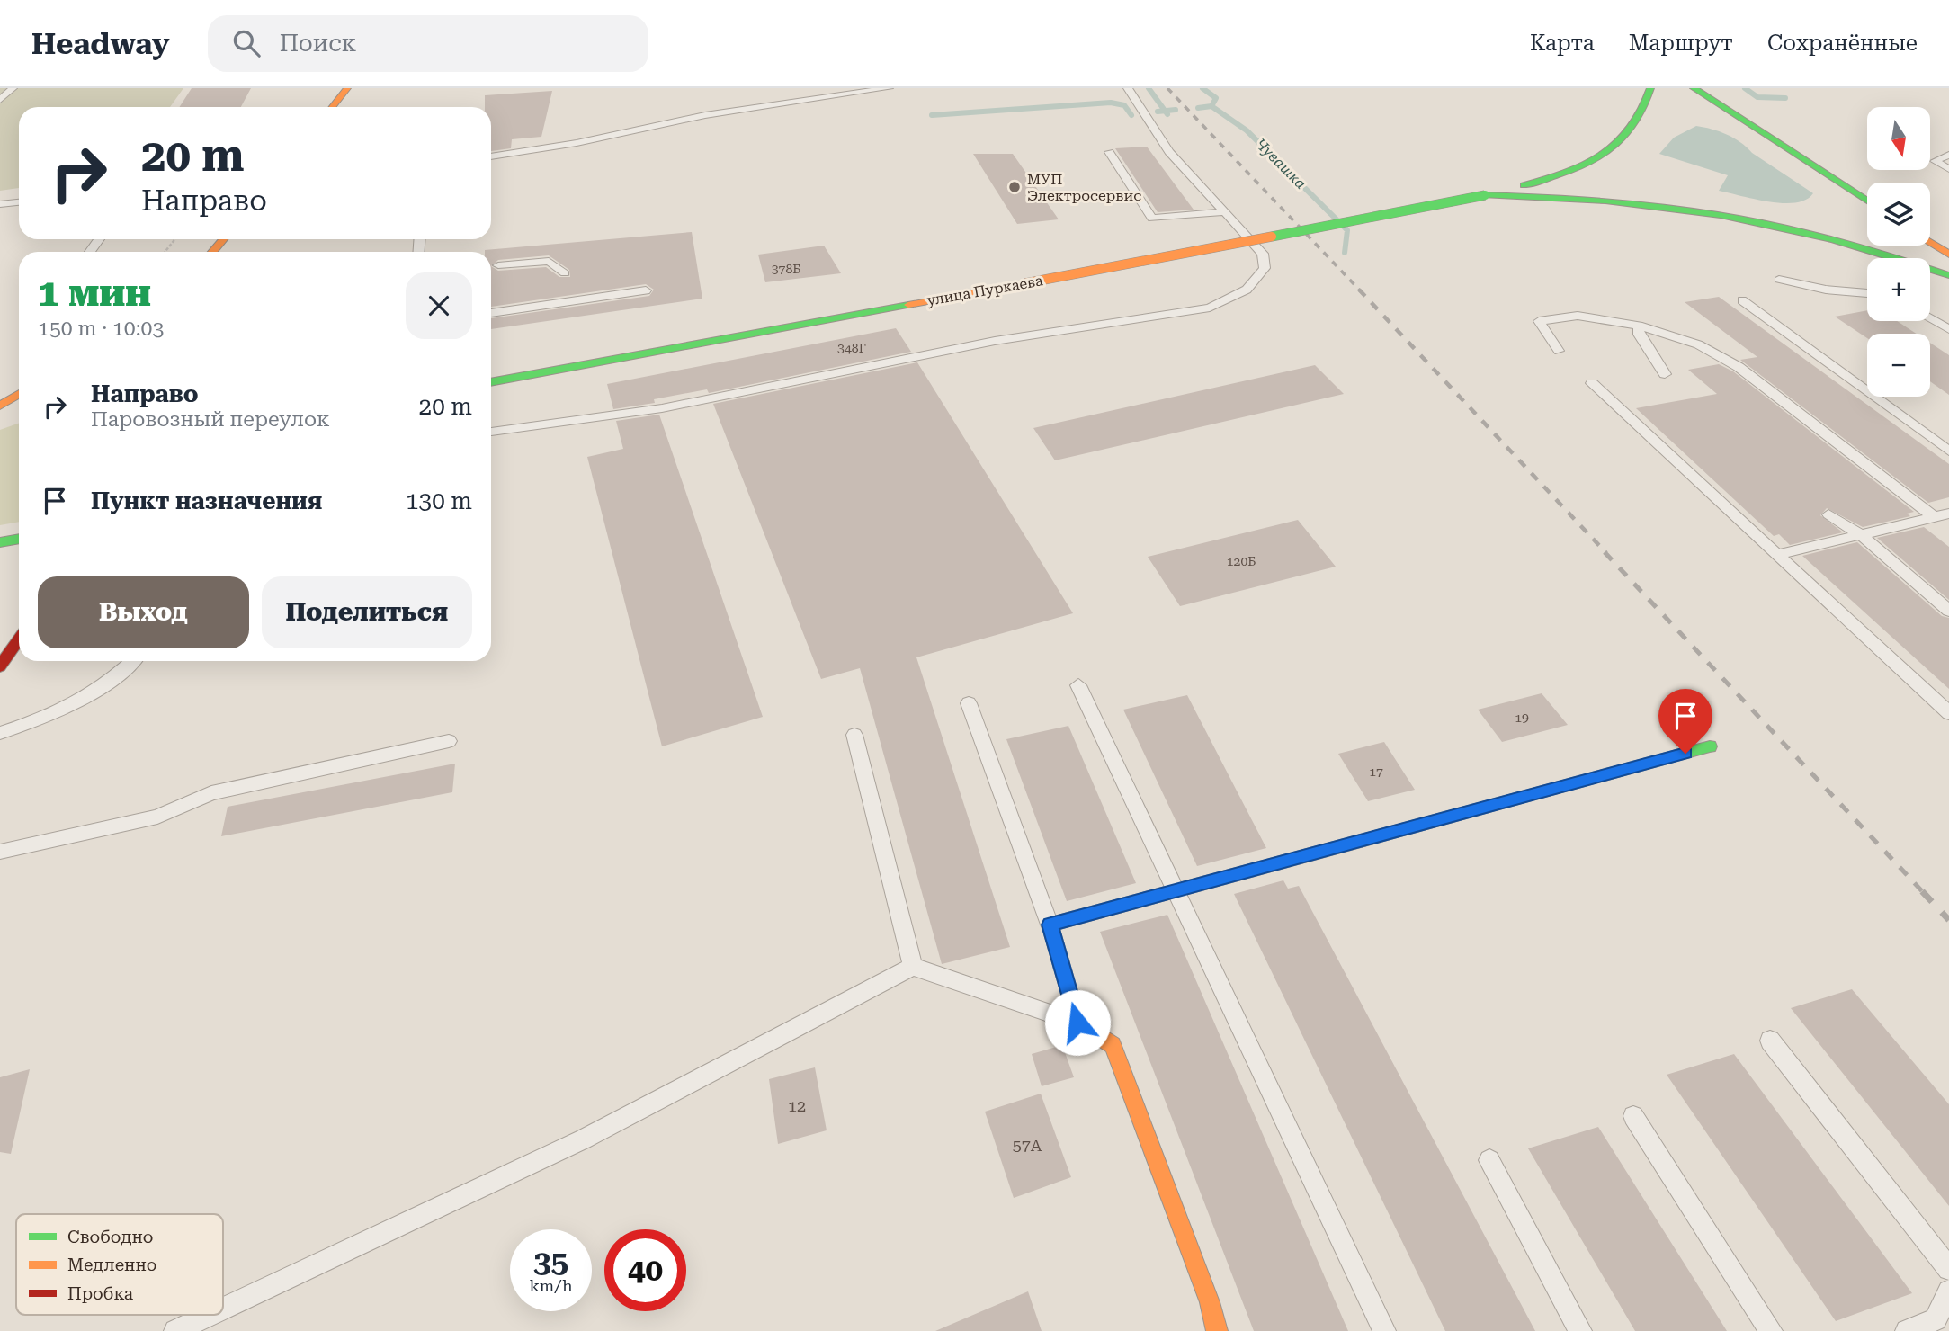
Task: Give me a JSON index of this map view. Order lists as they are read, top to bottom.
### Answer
{
  "streets": {
    "main road": ["улица Пуркаева"]
  },
  "water": ["Чувашка"],
  "places": ["МУП Электросервис"],
  "house_numbers": [
    "378Б",
    "348Г",
    "120Б",
    "19",
    "17",
    "12",
    "57А"
  ],
  "legend": ["Свободно", "Медленно", "Пробка"],
  "north": "bottom",
  "page": {
    "header": "Headway",
    "search": "Поиск",
    "nav": ["Карта", "Маршрут", "Сохранённые"],
    "map_buttons": ["+", "−"],
    "turn": ["20 m", "Направо"],
    "heading": ["1 мин", "150 m · 10:03"],
    "list": [
      {
        "name": "Направо",
        "note": "Паровозный переулок",
        "value": "20 m"
      },
      {
        "name": "Пункт назначения",
        "value": "130 m"
      }
    ],
    "buttons": ["Выход", "Поделиться"],
    "speed": "35 km/h",
    "limit": "40"
  }
}
